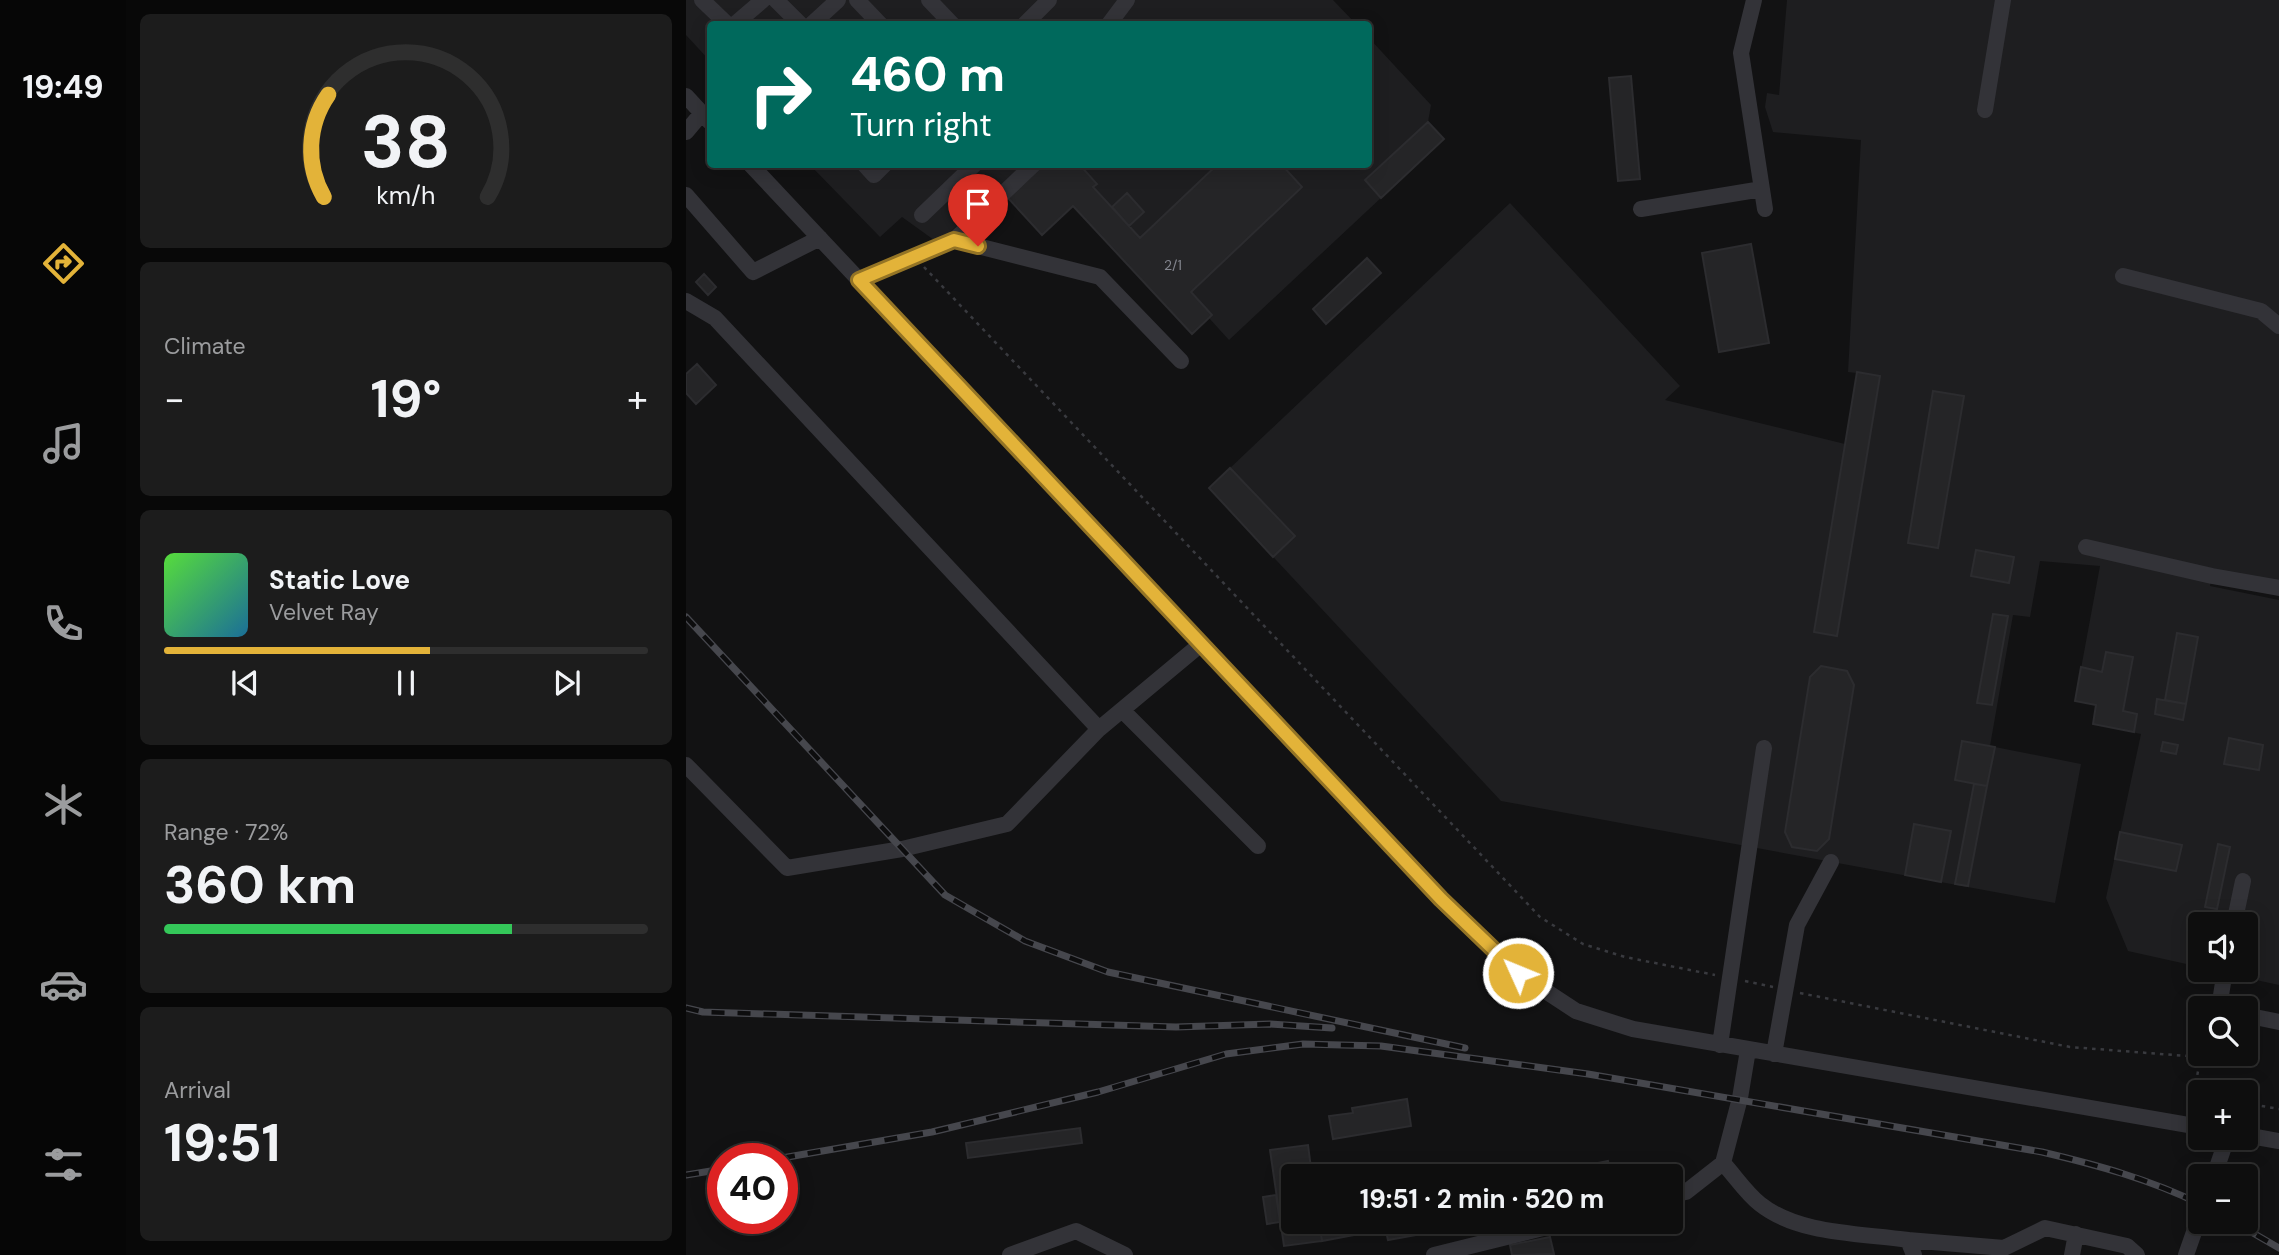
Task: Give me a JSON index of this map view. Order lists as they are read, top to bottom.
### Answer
{
  "house_numbers": ["2/1"],
  "page": {
    "tabs": "19:49",
    "turn": ["460 m", "Turn right"],
    "tile": [
      "Climate",
      ["Range · 72%", "360 km"],
      ["Arrival", "19:51"]
    ],
    "heat": ["−", "19°", "+"],
    "song": ["Static Love", "Velvet Ray"],
    "map_buttons": ["+", "−"],
    "limit": "40",
    "trip": "19:51 · 2 min · 520 m",
    "gauge": ["38", "km/h"]
  }
}
